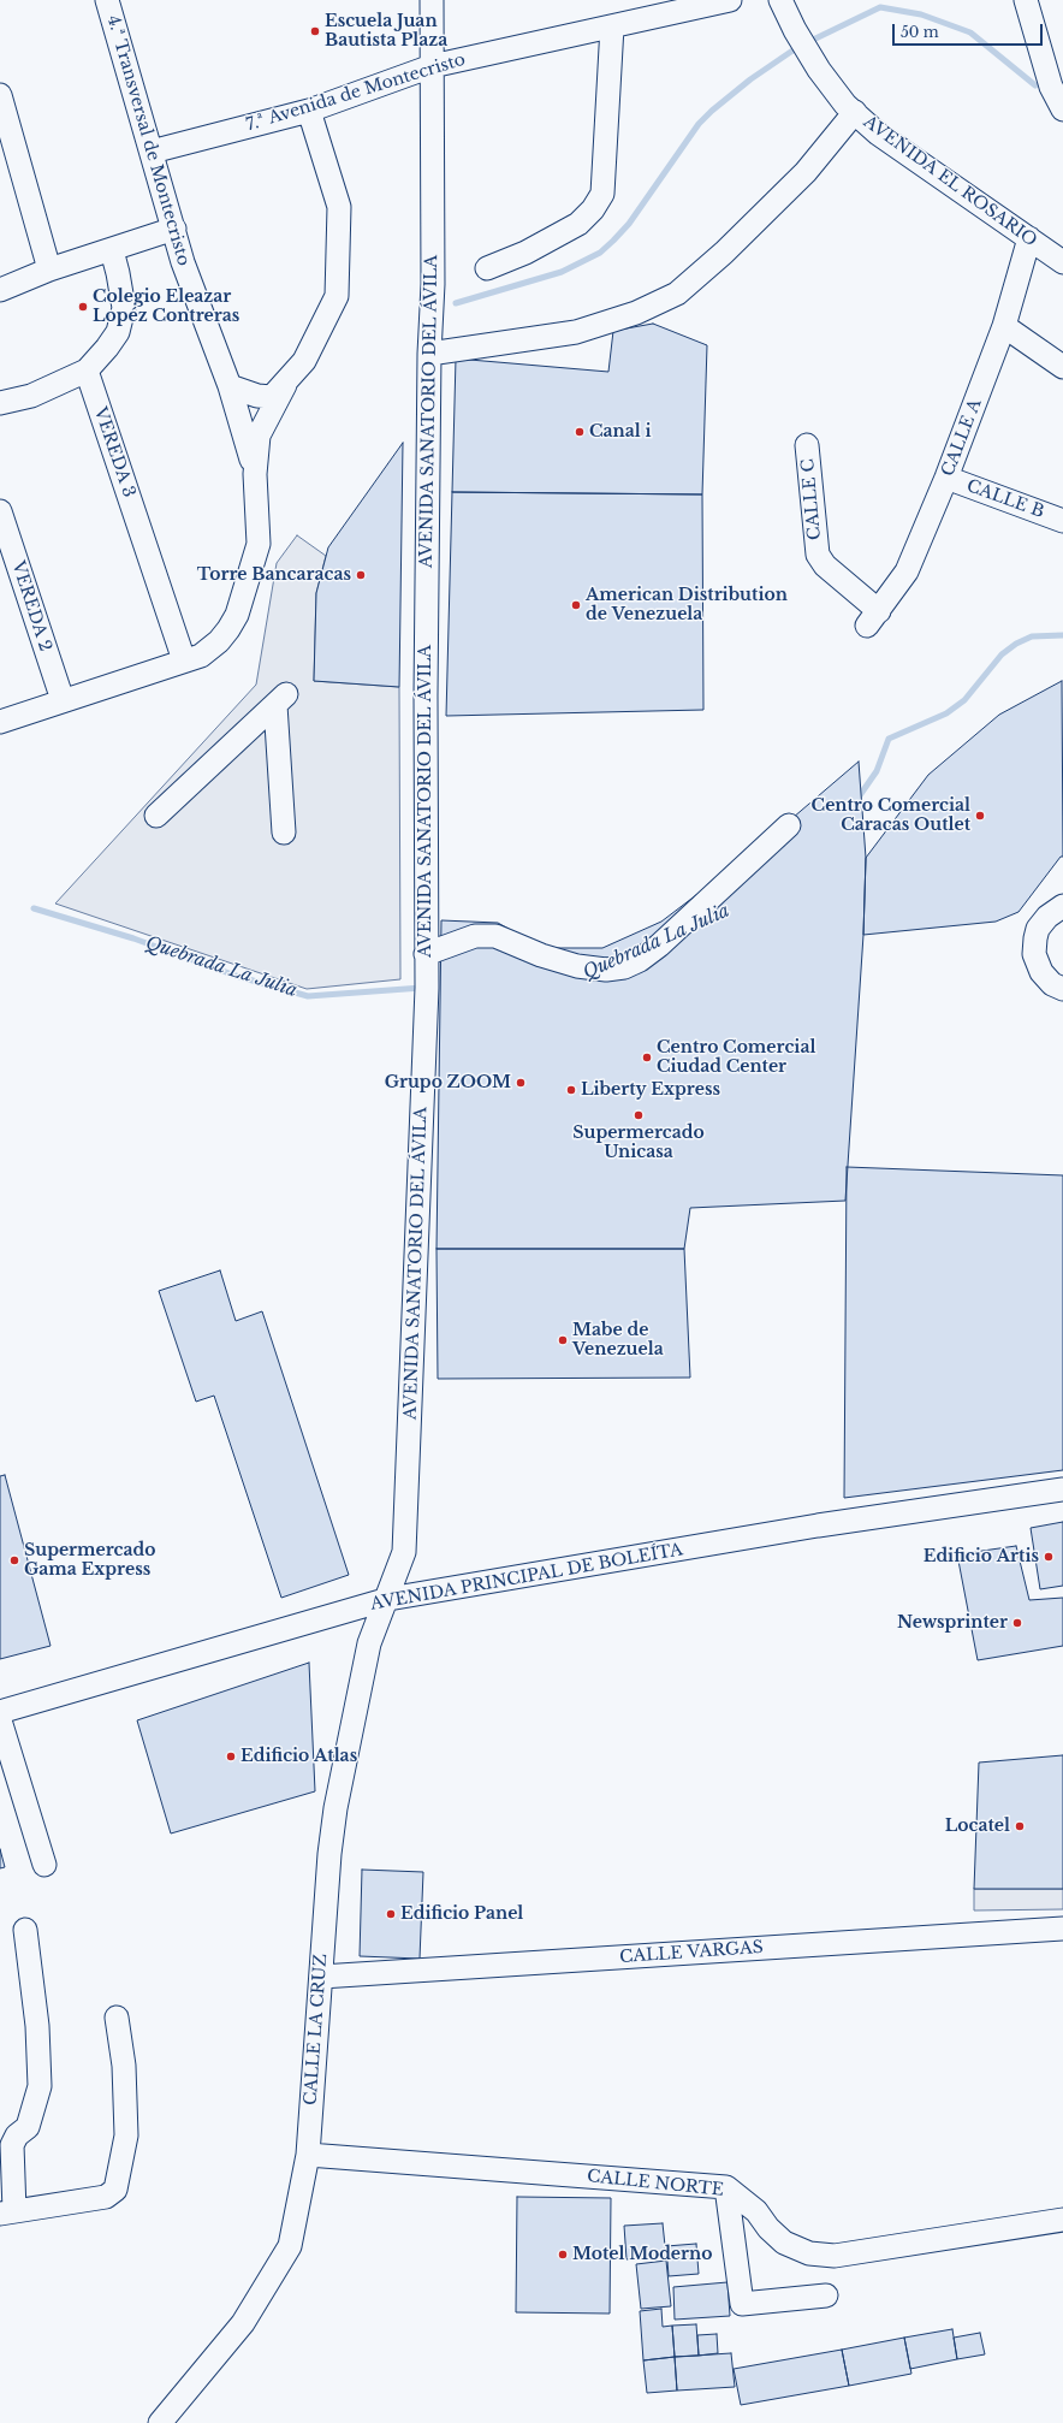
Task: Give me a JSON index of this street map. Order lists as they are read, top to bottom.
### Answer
{
  "streets": {
    "street": [
      "7.ª Avenida de Montecristo",
      "4.ª Transversal de Montecristo",
      "AVENIDA EL ROSARIO",
      "AVENIDA SANATORIO DEL ÁVILA",
      "CALLE A",
      "VEREDA 3",
      "CALLE C",
      "CALLE B",
      "VEREDA 2",
      "AVENIDA PRINCIPAL DE BOLEÍTA",
      "CALLE VARGAS",
      "CALLE LA CRUZ",
      "CALLE NORTE"
    ]
  },
  "crossings": [
    ["7.ª Avenida de Montecristo", "4.ª Transversal de Montecristo"],
    ["7.ª Avenida de Montecristo", "AVENIDA SANATORIO DEL ÁVILA"],
    ["AVENIDA EL ROSARIO", "CALLE A"],
    ["AVENIDA SANATORIO DEL ÁVILA", "AVENIDA PRINCIPAL DE BOLEÍTA"],
    ["AVENIDA SANATORIO DEL ÁVILA", "CALLE LA CRUZ"],
    ["CALLE A", "CALLE C"],
    ["CALLE A", "CALLE B"],
    ["AVENIDA PRINCIPAL DE BOLEÍTA", "CALLE LA CRUZ"],
    ["CALLE VARGAS", "CALLE LA CRUZ"],
    ["CALLE LA CRUZ", "CALLE NORTE"]
  ],
  "water": ["Quebrada La Julia"],
  "places": [
    "Escuela Juan Bautista Plaza",
    "Colegio Eleazar Lopéz Contreras",
    "Canal i",
    "Torre Bancaracas",
    "American Distribution de Venezuela",
    "Centro Comercial Caracas Outlet",
    "Centro Comercial Ciudad Center",
    "Grupo ZOOM",
    "Liberty Express",
    "Supermercado Unicasa",
    "Mabe de Venezuela",
    "Edificio Artis",
    "Supermercado Gama Express",
    "Newsprinter",
    "Edificio Atlas",
    "Locatel",
    "Edificio Panel",
    "Motel Moderno"
  ],
  "scale_bar": "50 m"
}
